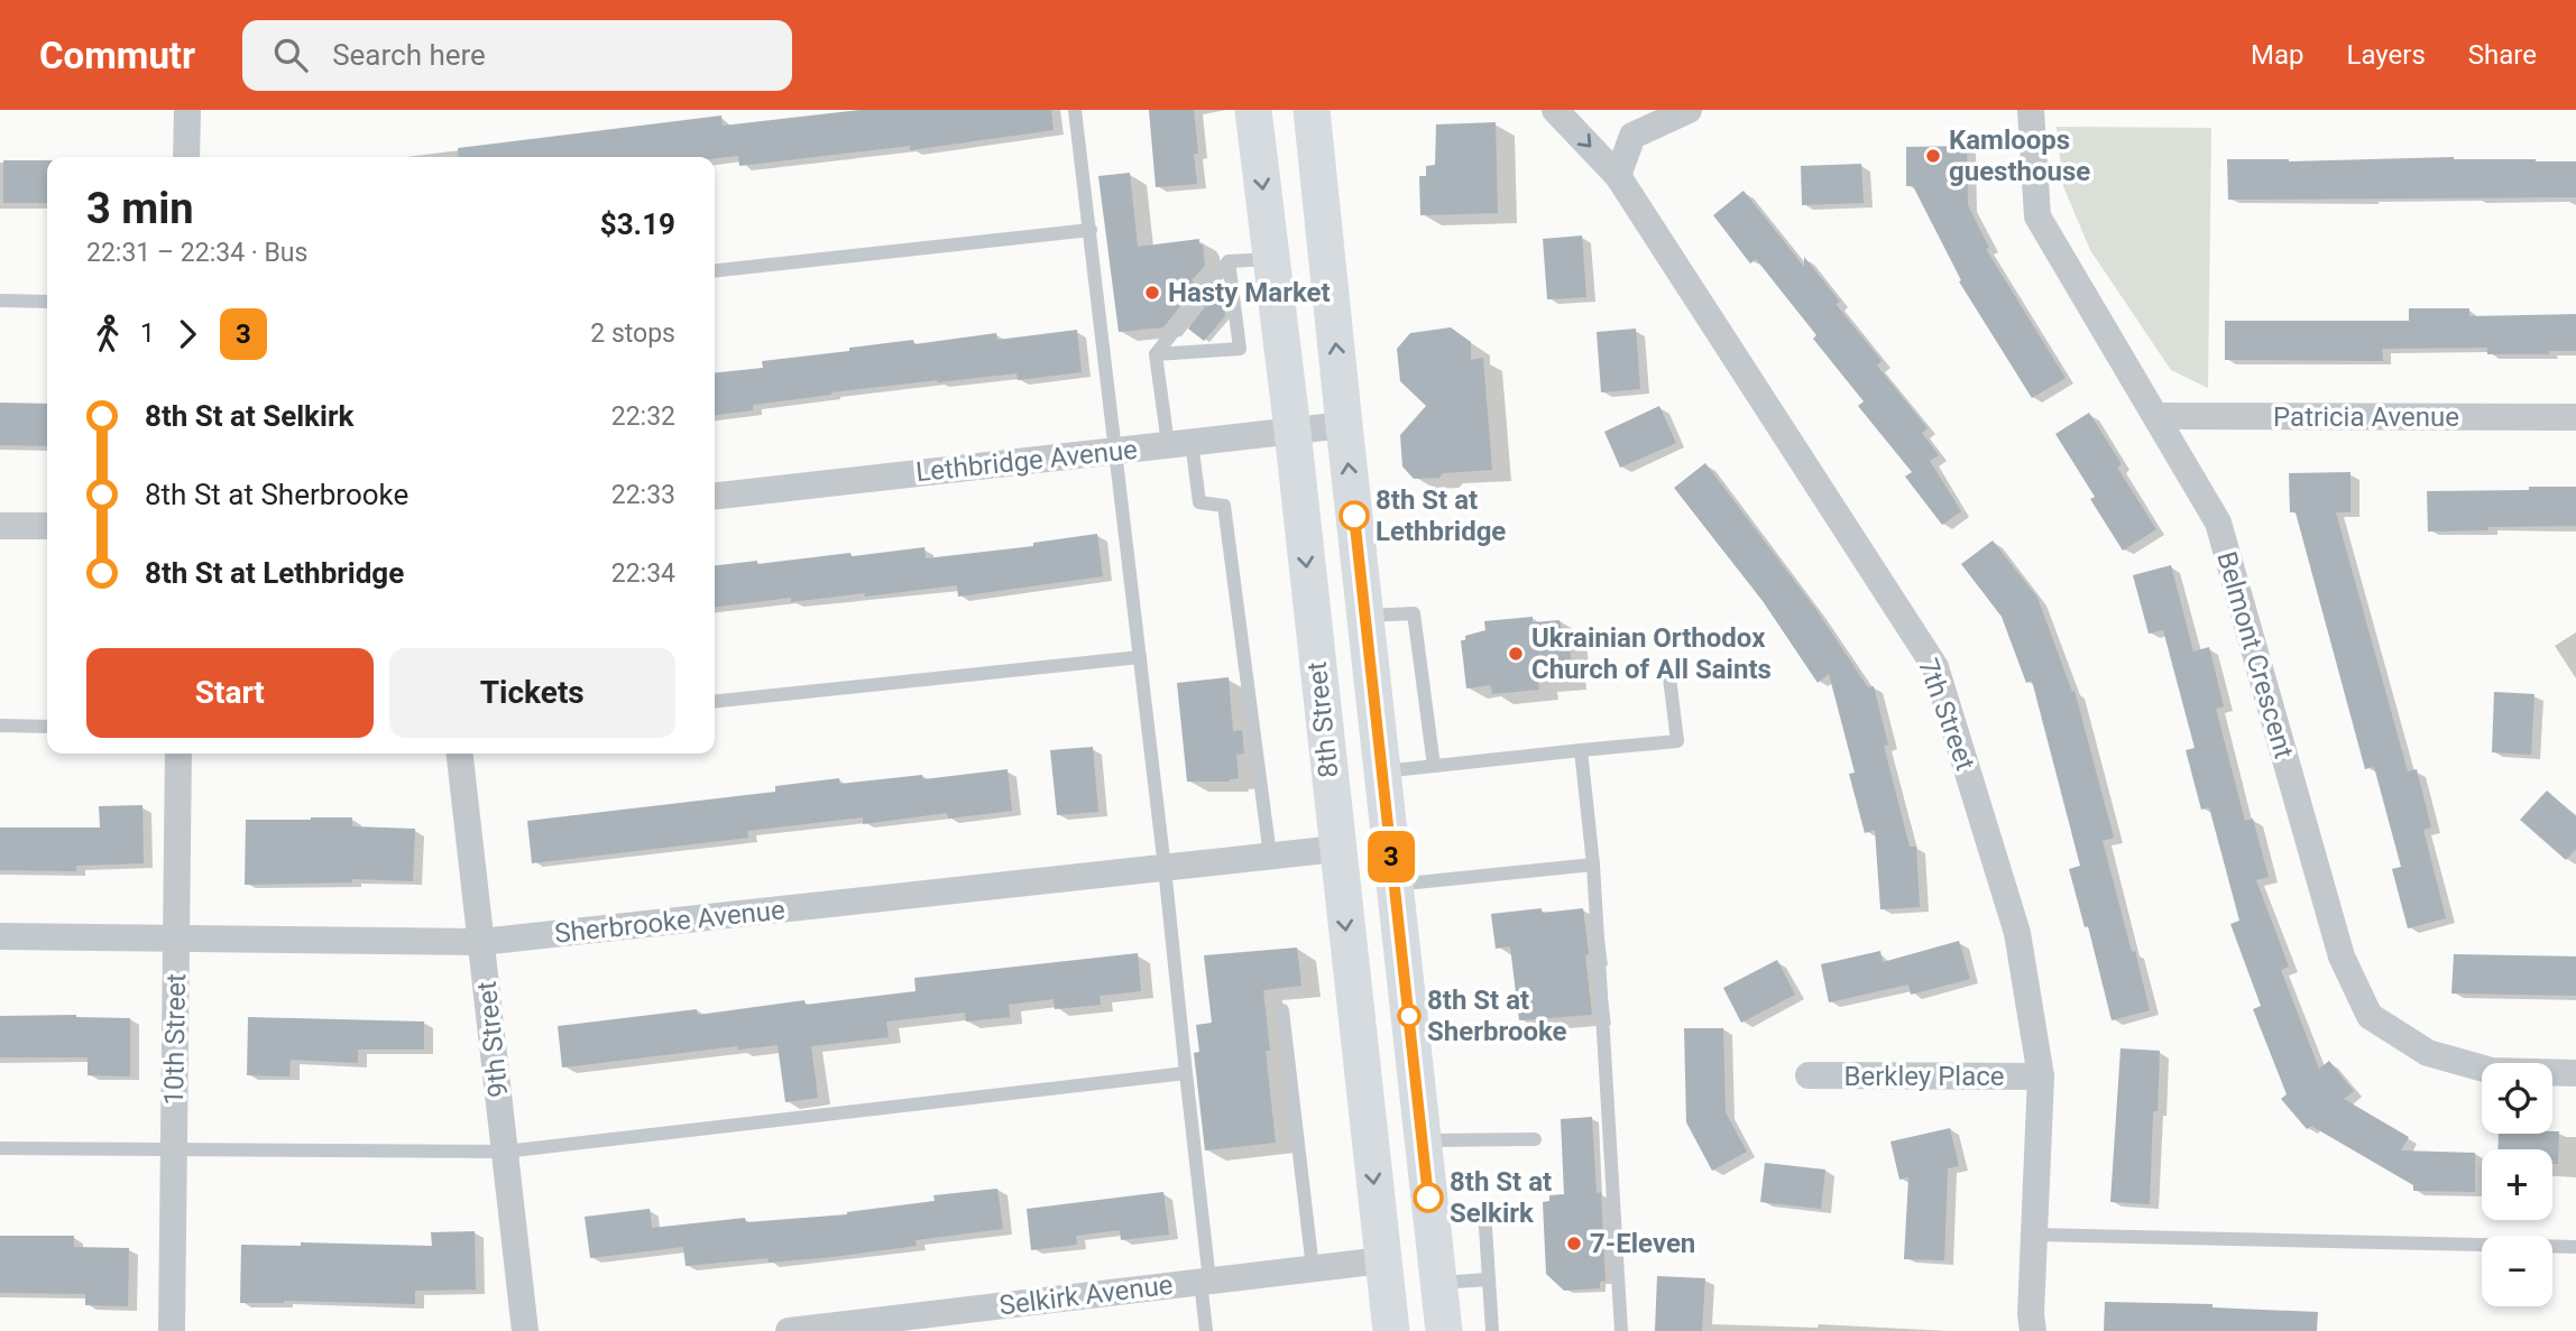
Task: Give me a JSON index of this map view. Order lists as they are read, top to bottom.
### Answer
{
  "streets": {
    "main road": ["8th Street"],
    "street": [
      "Patricia Avenue",
      "Lethbridge Avenue",
      "Belmont Crescent",
      "7th Street",
      "Sherbrooke Avenue",
      "10th Street",
      "9th Street",
      "Berkley Place",
      "Selkirk Avenue"
    ]
  },
  "crossings": [
    ["Patricia Avenue", "Belmont Crescent"],
    ["Lethbridge Avenue", "8th Street"],
    ["7th Street", "Berkley Place"],
    ["8th Street", "Sherbrooke Avenue"],
    ["8th Street", "Selkirk Avenue"],
    ["Sherbrooke Avenue", "10th Street"],
    ["Sherbrooke Avenue", "9th Street"]
  ],
  "places": [
    "Kamloops guesthouse",
    "Hasty Market",
    "8th St at Lethbridge",
    "Ukrainian Orthodox Church of All Saints",
    "8th St at Sherbrooke",
    "8th St at Selkirk",
    "7-Eleven"
  ],
  "lines": ["bus line 3"],
  "page": {
    "header": "Commutr",
    "search": "Search here",
    "nav": ["Map", "Layers", "Share"],
    "on_map": "3",
    "heading": ["3 min", "22:31 – 22:34 · Bus", "$3.19"],
    "legs": ["1", "3", "2 stops"],
    "list": [
      {
        "name": "8th St at Selkirk",
        "value": "22:32"
      },
      {
        "name": "8th St at Sherbrooke",
        "value": "22:33"
      },
      {
        "name": "8th St at Lethbridge",
        "value": "22:34"
      }
    ],
    "buttons": ["Start", "Tickets"],
    "map_buttons": ["+", "−"]
  }
}
